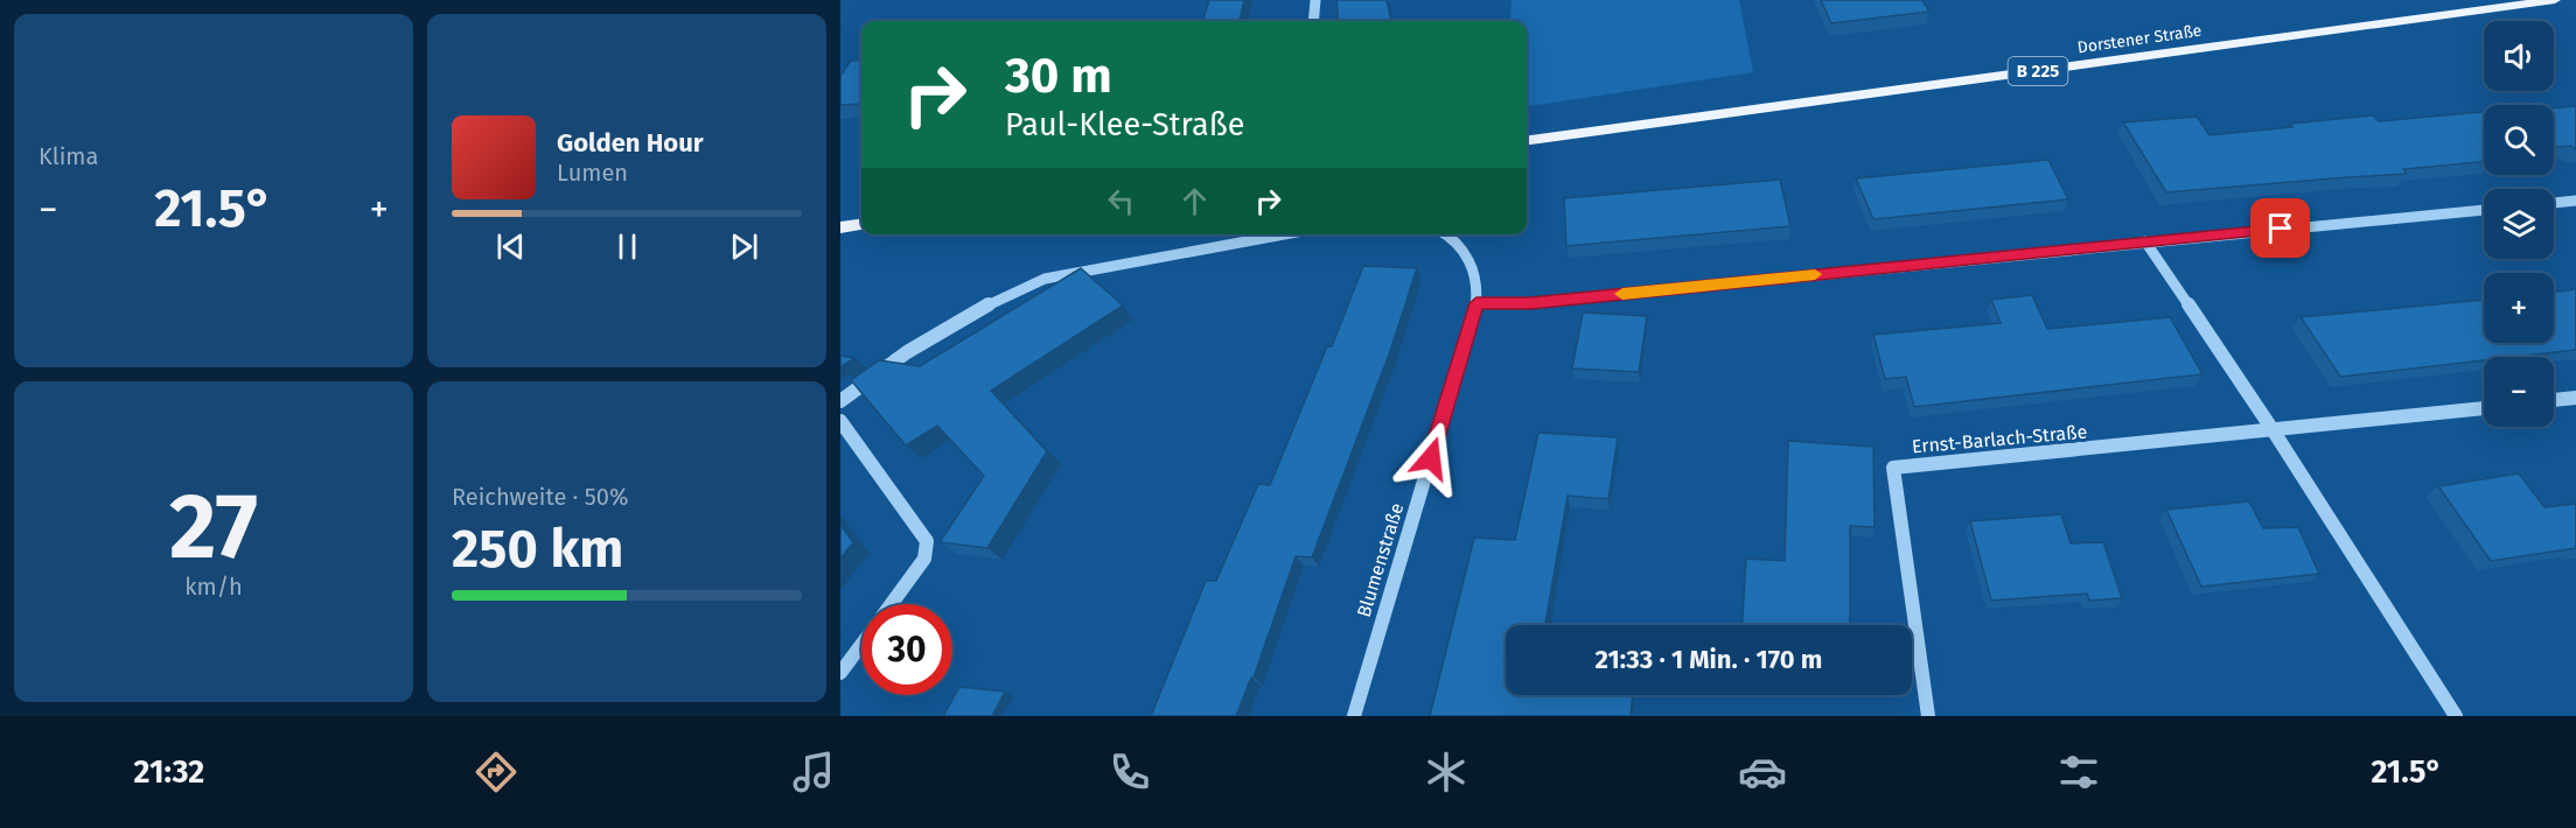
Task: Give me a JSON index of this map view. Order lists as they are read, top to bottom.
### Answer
{
  "streets": {
    "main road": ["Dorstener Straße", "B 225"],
    "street": ["Ernst-Barlach-Straße", "Blumenstraße"]
  },
  "page": {
    "tile": [
      "Klima",
      ["27", "km/h"],
      ["Reichweite · 50%", "250 km"]
    ],
    "map_buttons": ["+", "−"],
    "turn": ["30 m", "Paul-Klee-Straße"],
    "song": ["Golden Hour", "Lumen"],
    "heat": ["−", "21.5°", "+"],
    "limit": "30",
    "trip": "21:33 · 1 Min. · 170 m",
    "tabs": ["21:32", "21.5°"]
  }
}
